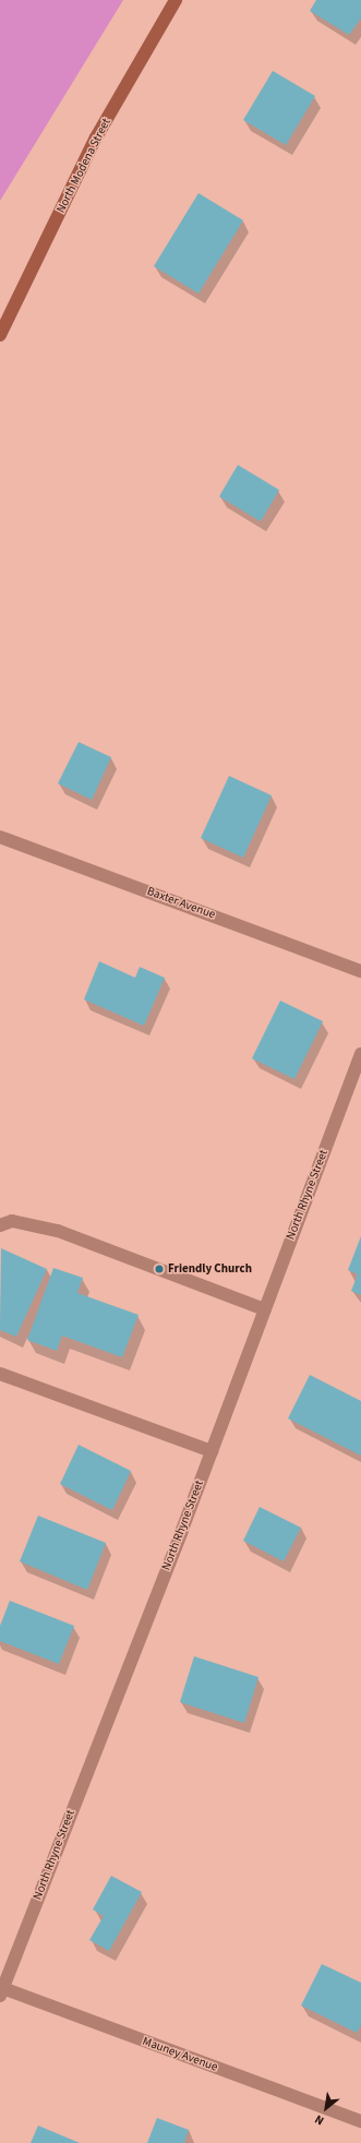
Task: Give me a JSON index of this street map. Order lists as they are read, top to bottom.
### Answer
{
  "streets": {
    "street": [
      "North Modena Street",
      "Baxter Avenue",
      "North Rhyne Street",
      "Mauney Avenue"
    ]
  },
  "crossings": [
    ["North Rhyne Street", "Mauney Avenue"]
  ],
  "places": ["Friendly Church"],
  "north": "bottom left"
}
